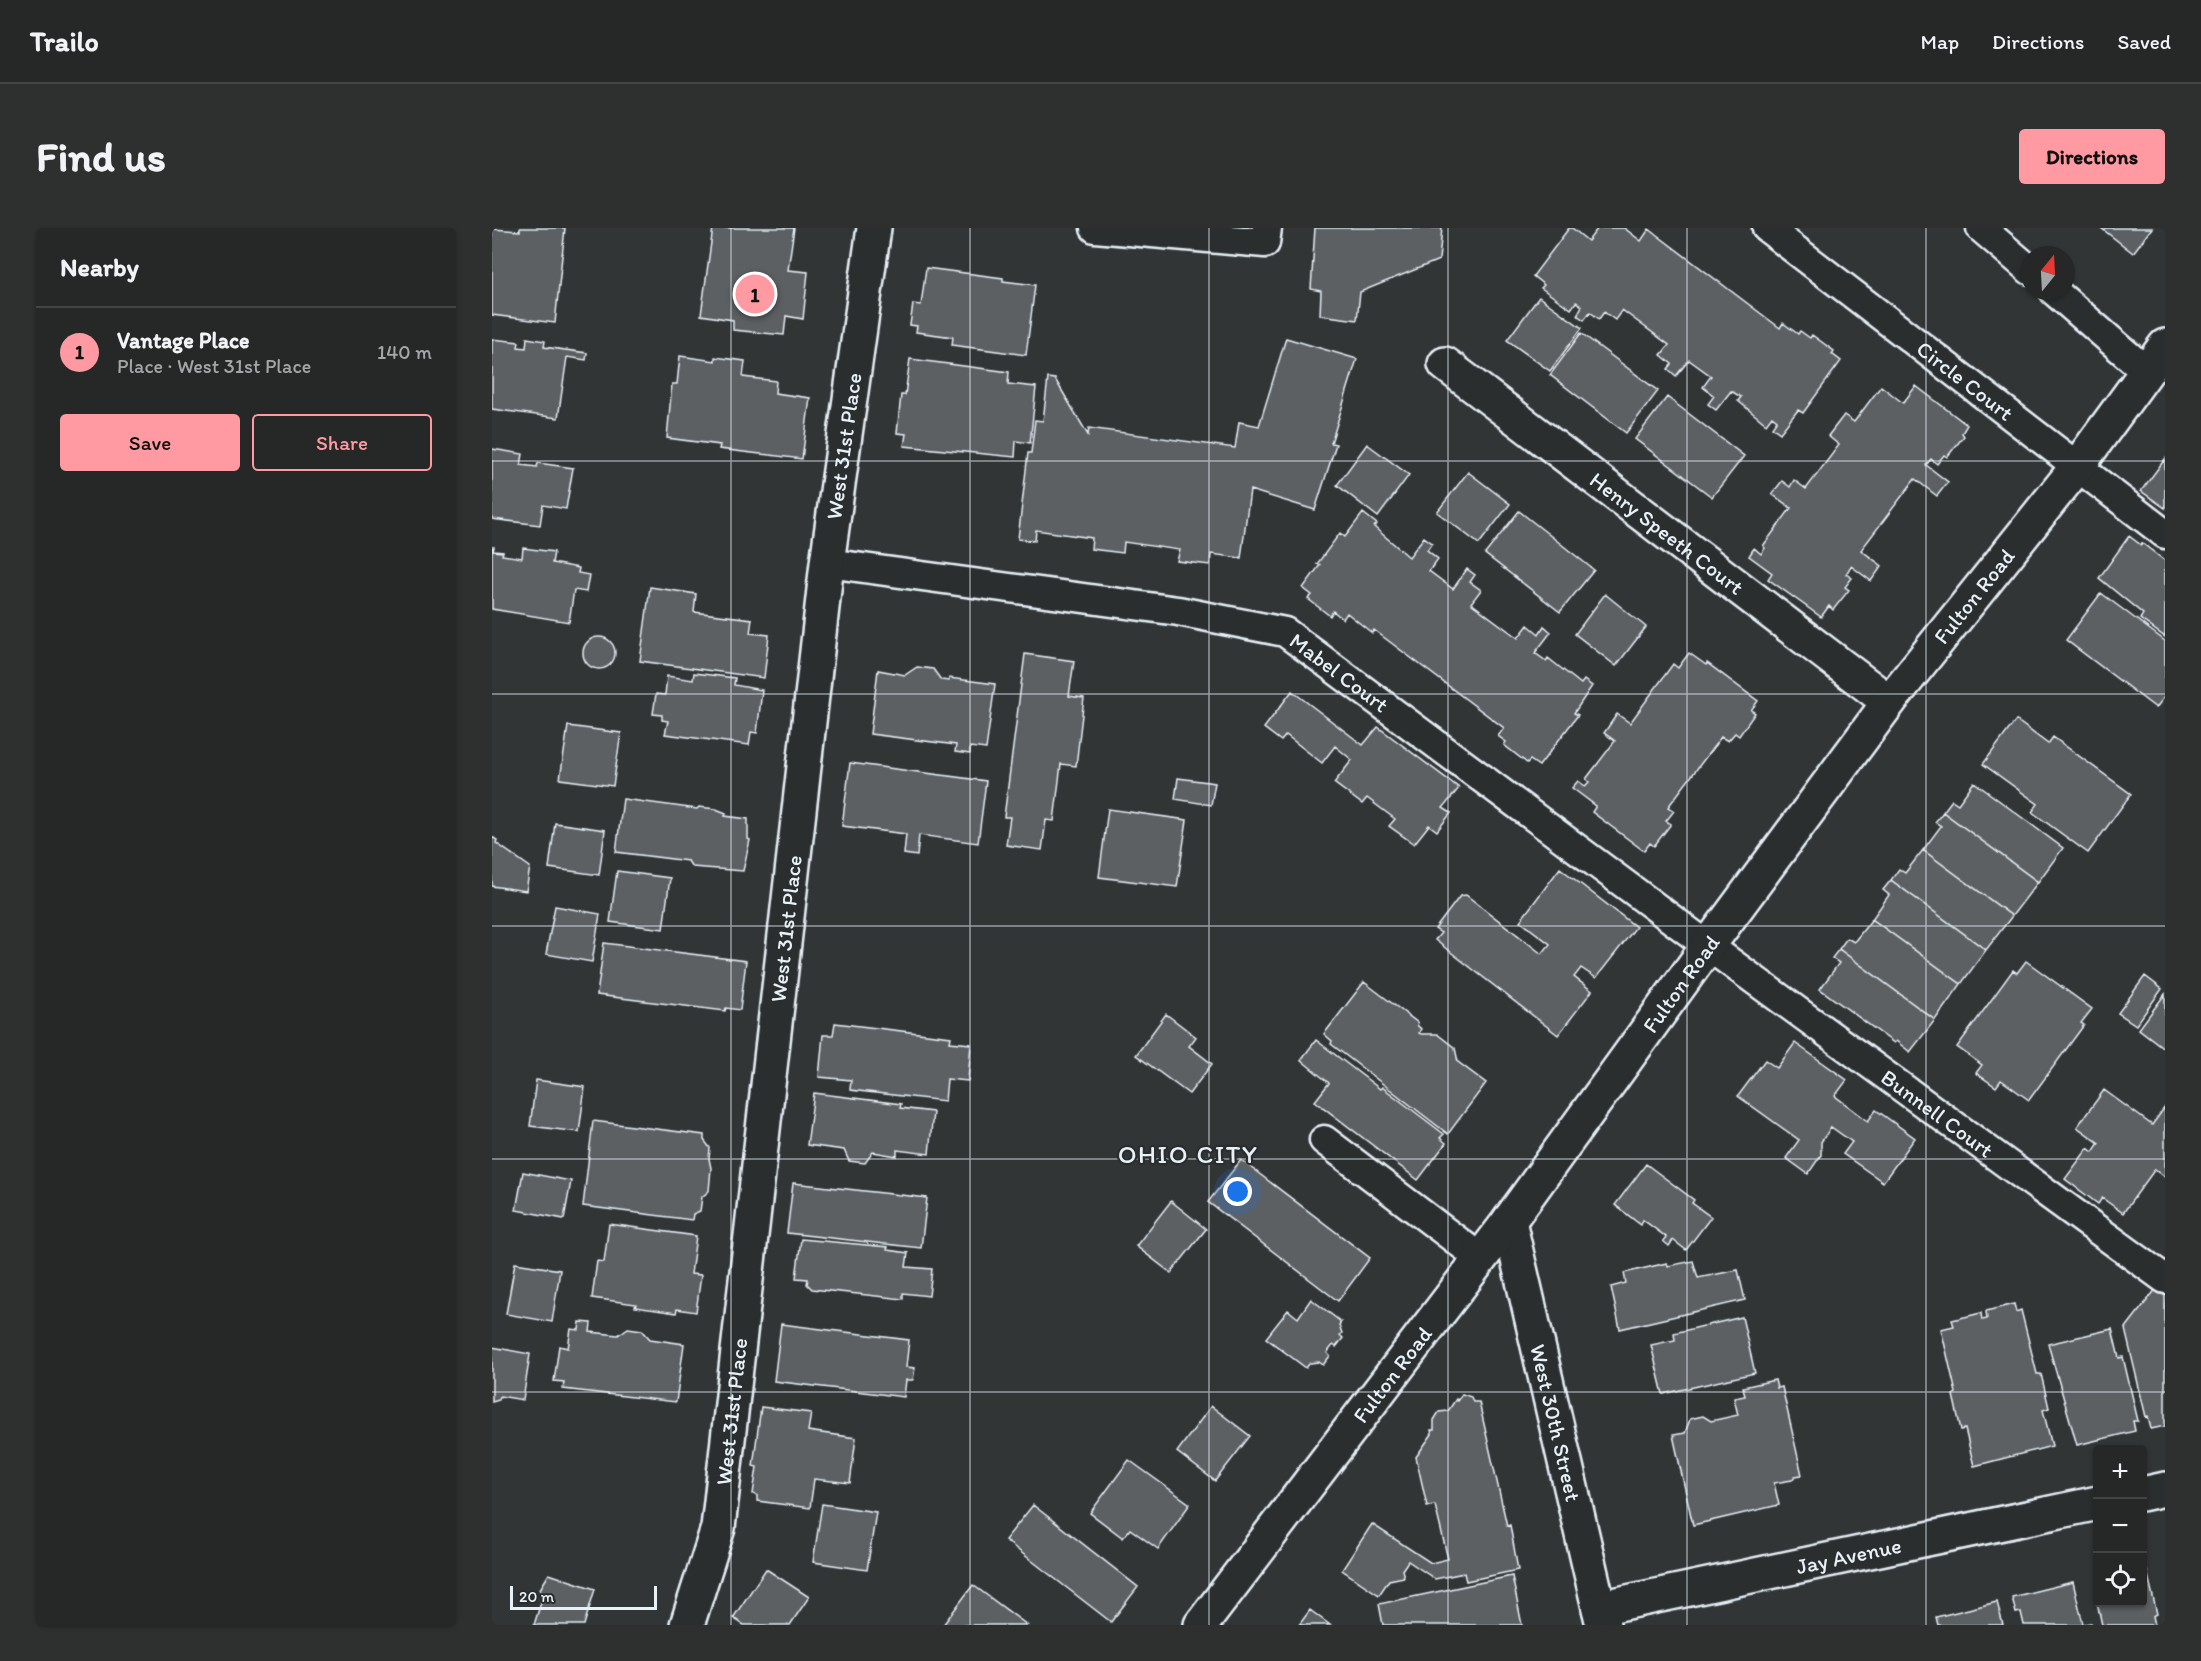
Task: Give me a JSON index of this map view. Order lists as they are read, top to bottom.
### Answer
{
  "streets": {
    "street": [
      "West 31st Place",
      "Henry Speeth Court",
      "Fulton Road",
      "West 30th Street",
      "Jay Avenue"
    ],
    "lane": ["Circle Court", "Mabel Court", "Bunnell Court"]
  },
  "crossings": [
    ["Circle Court", "Fulton Road"],
    ["West 31st Place", "Mabel Court"],
    ["Henry Speeth Court", "Fulton Road"],
    ["Fulton Road", "Mabel Court"],
    ["Fulton Road", "Bunnell Court"],
    ["Fulton Road", "West 30th Street"],
    ["Mabel Court", "Bunnell Court"],
    ["West 30th Street", "Jay Avenue"]
  ],
  "districts": ["OHIO CITY"],
  "scale_bar": "20 m",
  "north": "top",
  "page": {
    "header": "Trailo",
    "nav": ["Map", "Directions", "Saved"],
    "buttons": [
      "Directions",
      ["Save", "Share"]
    ],
    "title": "Find us",
    "heading": "Nearby",
    "pins": "1",
    "list": [
      {
        "mark": "1",
        "name": "Vantage Place",
        "note": "Place · West 31st Place",
        "value": "140 m"
      }
    ],
    "map_buttons": ["+", "−"],
    "scale": "20 m"
  }
}
